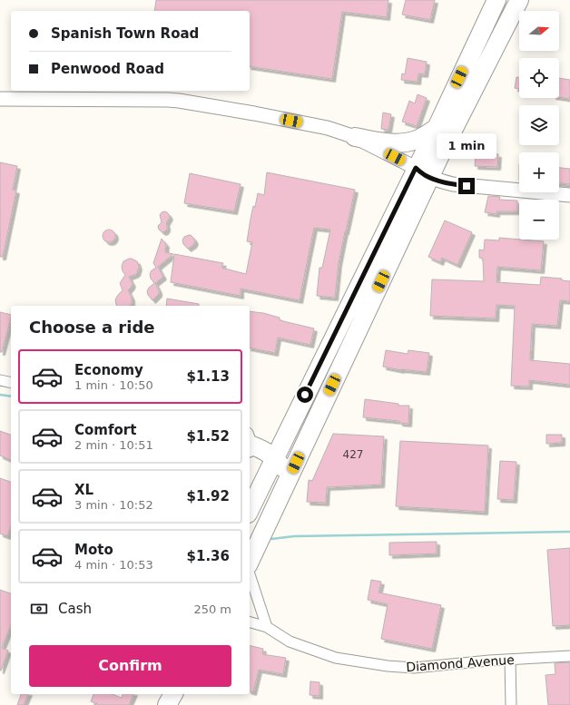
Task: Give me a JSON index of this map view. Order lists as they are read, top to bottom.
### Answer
{
  "streets": {
    "street": ["Diamond Avenue"]
  },
  "house_numbers": ["427"],
  "north": "right",
  "page": {
    "map_buttons": ["+", "−"],
    "banner": ["Spanish Town Road", "Penwood Road"],
    "bubble": "1 min",
    "heading": "Choose a ride",
    "list": [
      {
        "name": "Economy",
        "note": "1 min · 10:50",
        "value": "$1.13"
      },
      {
        "name": "Comfort",
        "note": "2 min · 10:51",
        "value": "$1.52"
      },
      {
        "name": "XL",
        "note": "3 min · 10:52",
        "value": "$1.92"
      },
      {
        "name": "Moto",
        "note": "4 min · 10:53",
        "value": "$1.36"
      }
    ],
    "pay": ["Cash", "250 m"],
    "buttons": "Confirm"
  }
}
